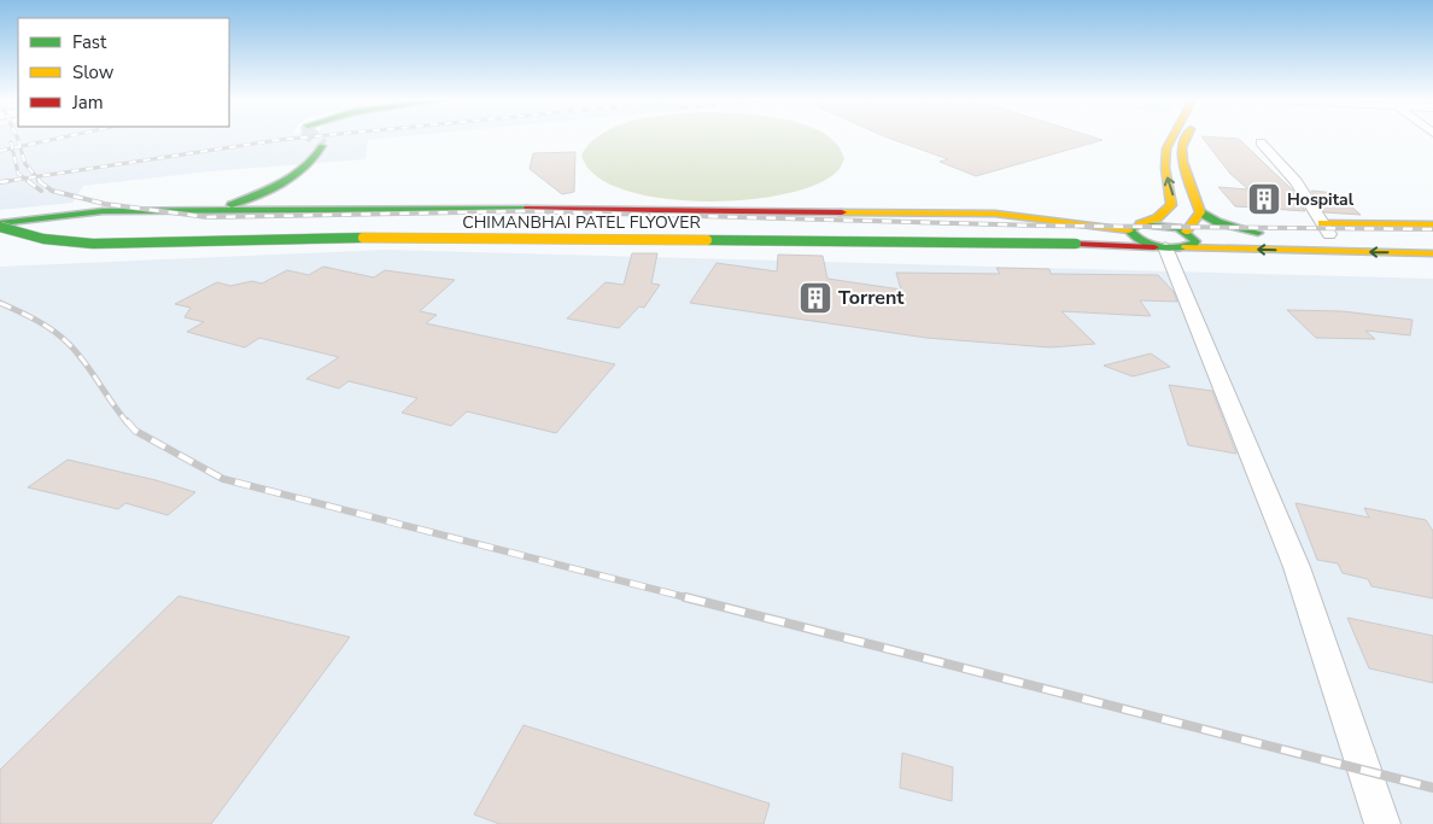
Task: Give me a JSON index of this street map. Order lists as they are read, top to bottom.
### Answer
{
  "streets": {
    "main road": ["CHIMANBHAI PATEL FLYOVER"]
  },
  "places": {
    "building": ["Hospital", "Torrent"]
  },
  "legend": ["Fast", "Slow", "Jam"]
}
